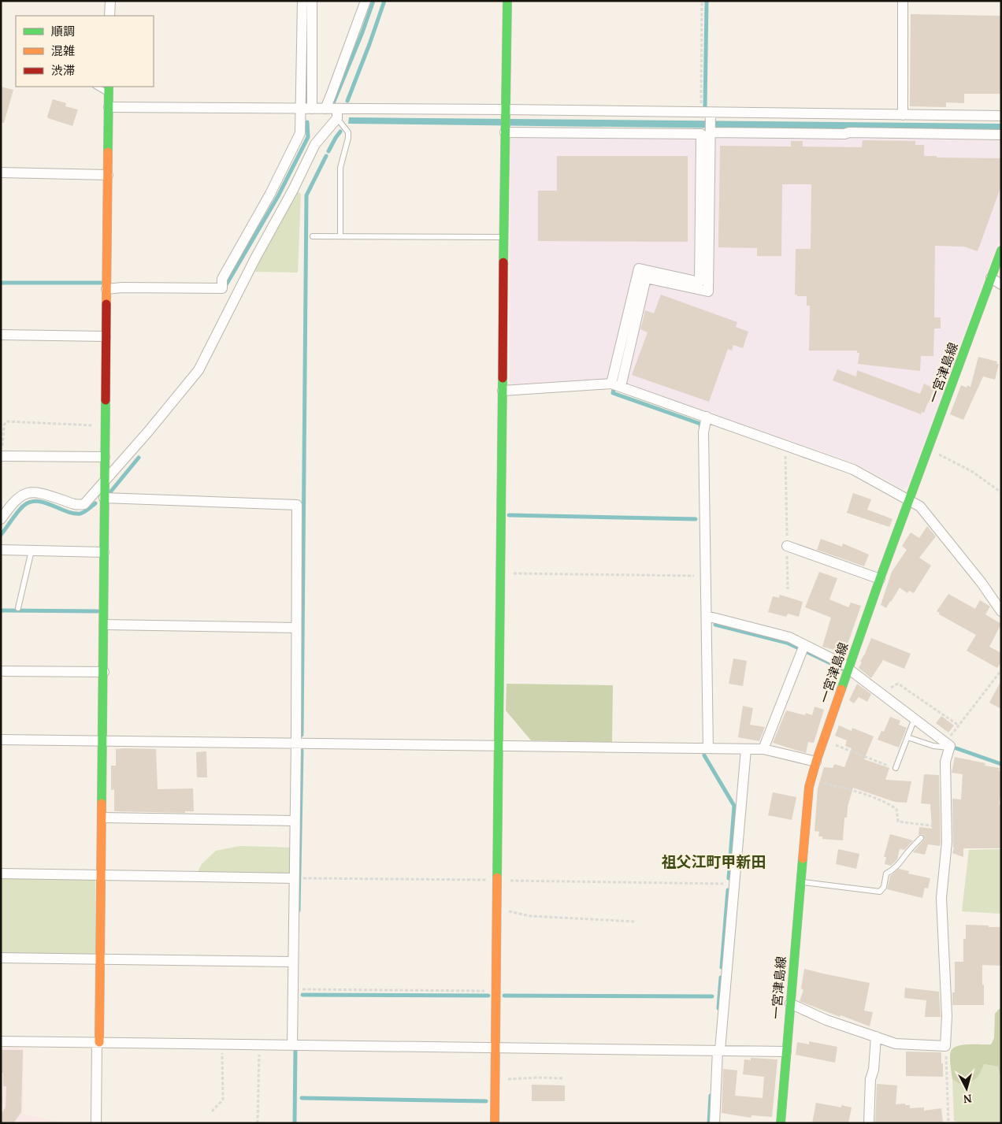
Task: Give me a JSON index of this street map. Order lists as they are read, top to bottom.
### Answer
{
  "streets": {
    "street": ["一宮津島線"]
  },
  "districts": ["祖父江町甲新田"],
  "legend": ["順調", "混雑", "渋滞"],
  "north": "bottom"
}
